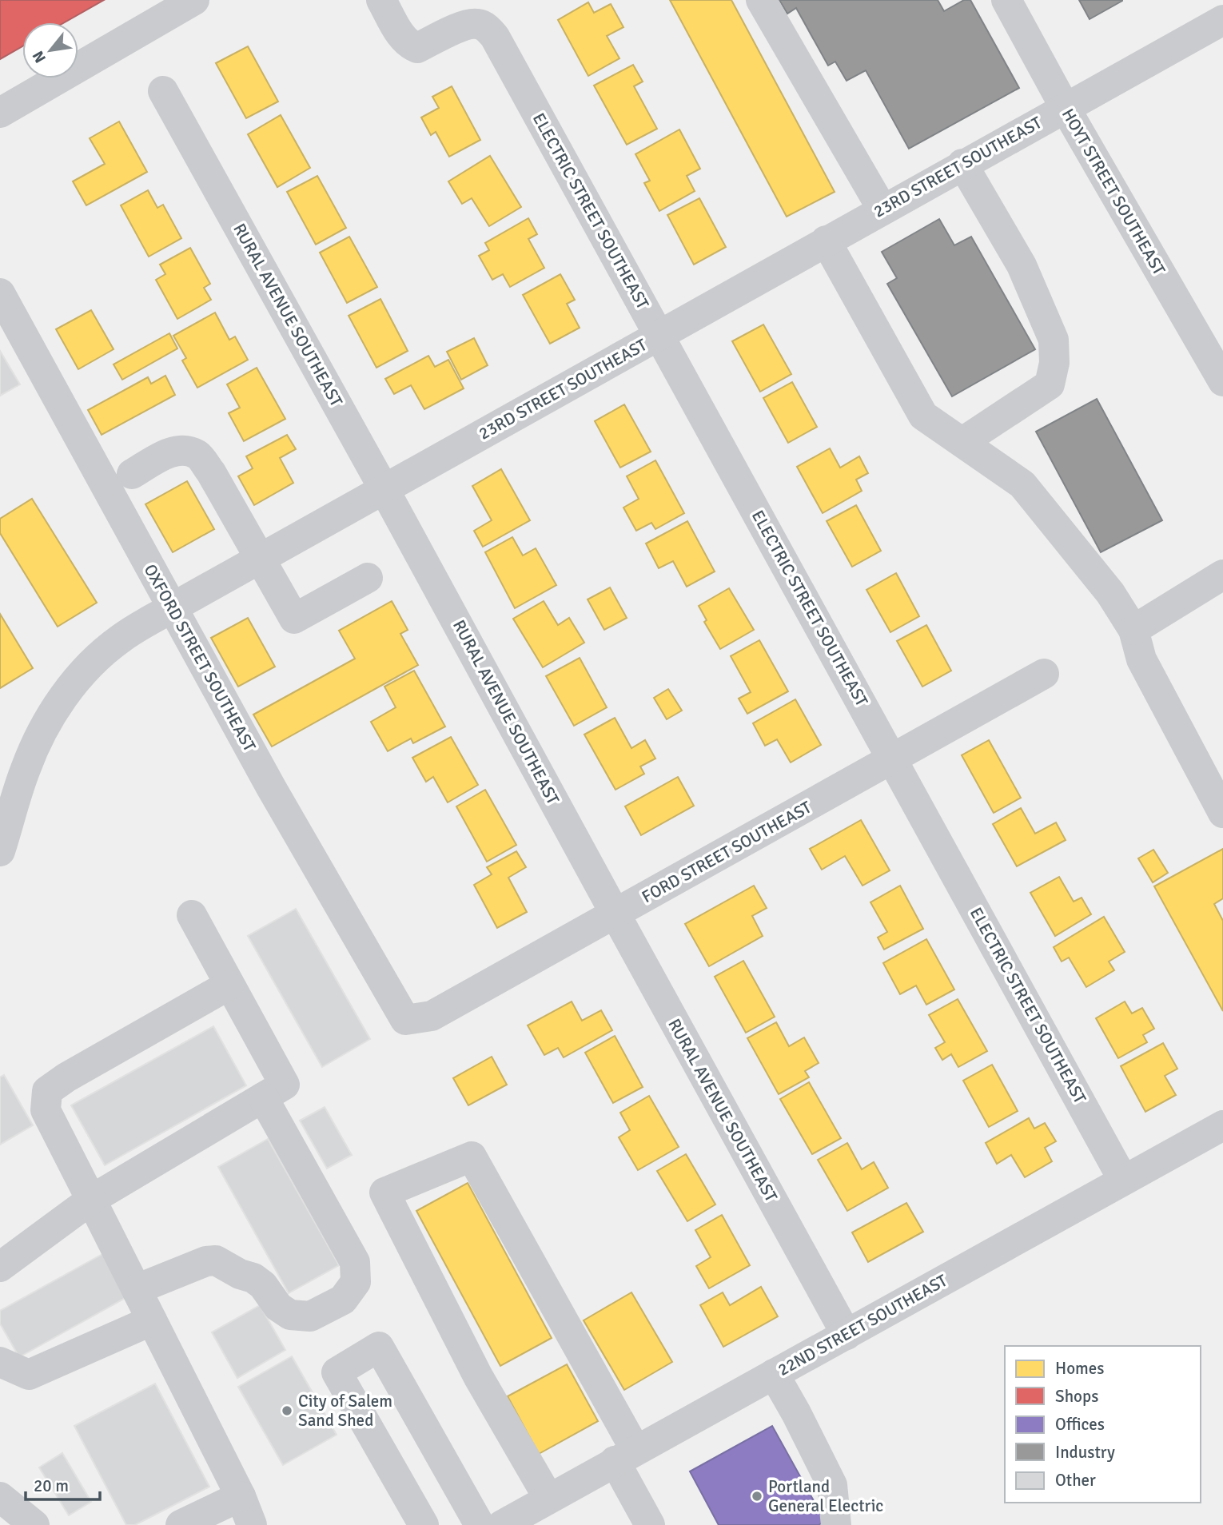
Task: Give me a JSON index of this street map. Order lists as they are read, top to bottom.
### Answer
{
  "streets": {
    "street": [
      "23RD STREET SOUTHEAST",
      "HOYT STREET SOUTHEAST",
      "ELECTRIC STREET SOUTHEAST",
      "RURAL AVENUE SOUTHEAST",
      "OXFORD STREET SOUTHEAST",
      "FORD STREET SOUTHEAST",
      "22ND STREET SOUTHEAST"
    ]
  },
  "crossings": [
    ["23RD STREET SOUTHEAST", "HOYT STREET SOUTHEAST"],
    ["23RD STREET SOUTHEAST", "ELECTRIC STREET SOUTHEAST"],
    ["23RD STREET SOUTHEAST", "RURAL AVENUE SOUTHEAST"],
    ["23RD STREET SOUTHEAST", "OXFORD STREET SOUTHEAST"],
    ["ELECTRIC STREET SOUTHEAST", "FORD STREET SOUTHEAST"],
    ["ELECTRIC STREET SOUTHEAST", "22ND STREET SOUTHEAST"],
    ["RURAL AVENUE SOUTHEAST", "FORD STREET SOUTHEAST"],
    ["RURAL AVENUE SOUTHEAST", "22ND STREET SOUTHEAST"],
    ["OXFORD STREET SOUTHEAST", "FORD STREET SOUTHEAST"]
  ],
  "places": ["City of Salem Sand Shed", "Portland General Electric"],
  "legend": [
    "Homes",
    "Shops",
    "Offices",
    "Industry",
    "Other"
  ],
  "scale_bar": "20 m",
  "north": "bottom left"
}
